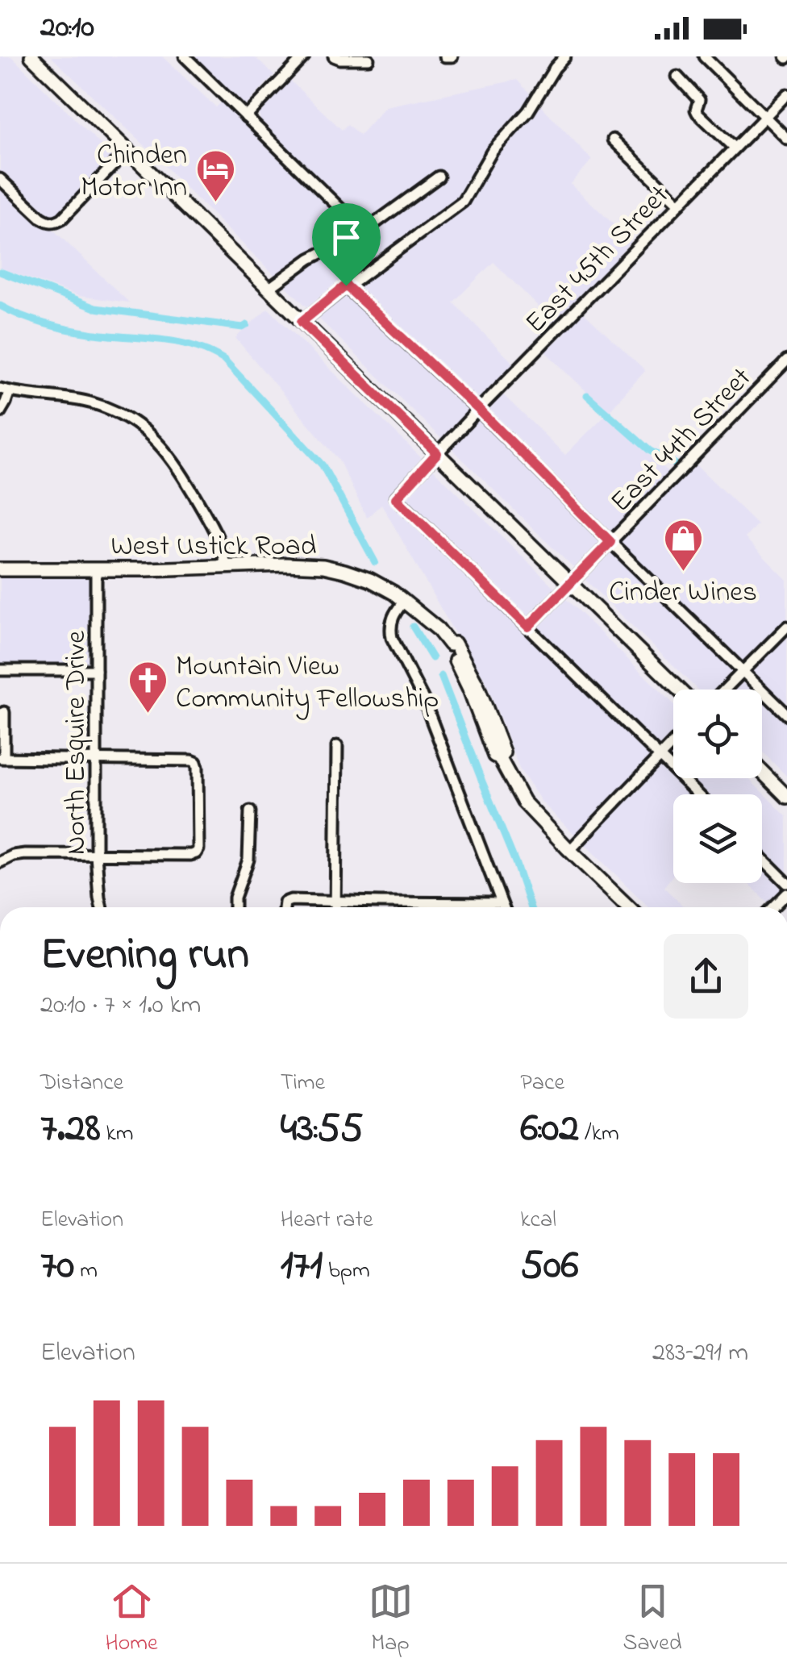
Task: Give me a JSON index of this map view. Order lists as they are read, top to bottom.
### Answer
{
  "streets": {
    "main road": ["West Ustick Road"],
    "street": ["East 45th Street", "East 44th Street", "North Esquire Drive"]
  },
  "crossings": [
    ["East 45th Street", "East 44th Street"],
    ["West Ustick Road", "North Esquire Drive"]
  ],
  "places": {
    "hotel": ["Chinden Motor Inn"],
    "shop": ["Cinder Wines"],
    "church": ["Mountain View Community Fellowship"]
  },
  "page": {
    "status": "20:10",
    "heading": ["Evening run", "20:10 · 7 × 1.0 km"],
    "stats": [
      ["Distance", "7.28 km"],
      ["Time", "43:55"],
      ["Pace", "6:02 /km"],
      ["Elevation", "70 m"],
      ["Heart rate", "171 bpm"],
      ["kcal", "506"]
    ],
    "chart": ["Elevation", "283–291 m"],
    "tabs": ["Home", "Map", "Saved"]
  }
}
